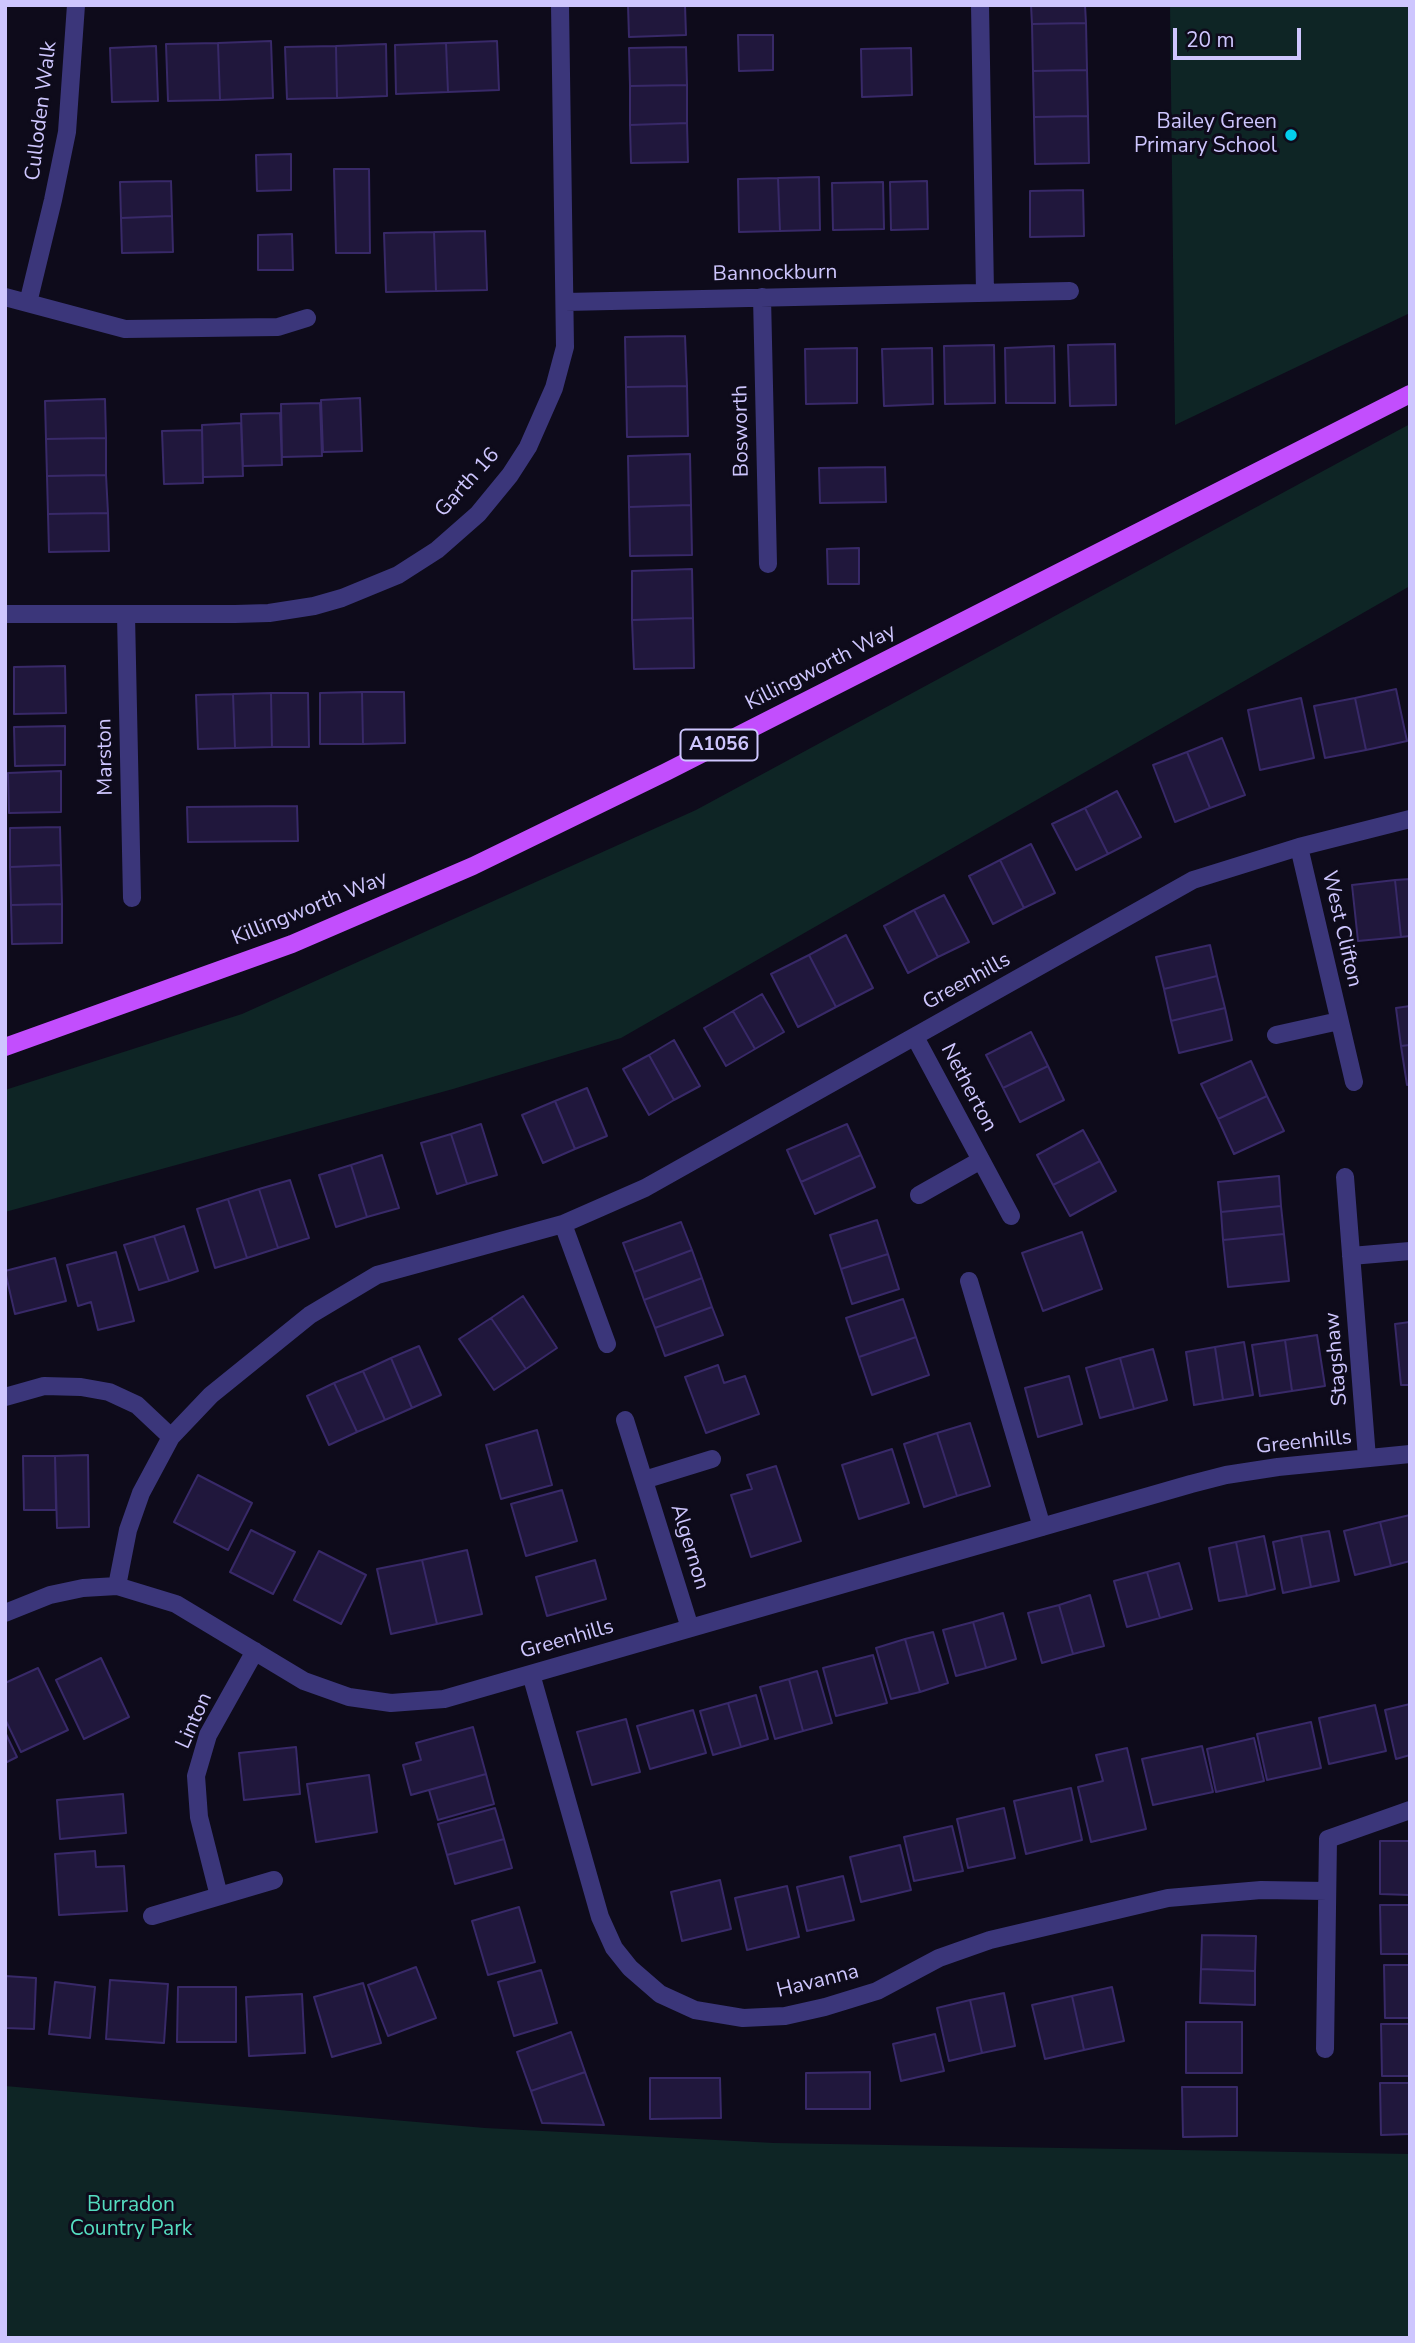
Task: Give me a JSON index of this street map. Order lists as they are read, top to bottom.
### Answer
{
  "streets": {
    "main road": ["Killingworth Way", "A1056"],
    "street": [
      "Culloden Walk",
      "Bannockburn",
      "Bosworth",
      "Garth 16",
      "Marston",
      "West Clifton",
      "Greenhills",
      "Netherton",
      "Stagshaw",
      "Algernon",
      "Linton",
      "Havanna"
    ]
  },
  "crossings": [
    ["Bannockburn", "Bosworth"],
    ["Bannockburn", "Garth 16"],
    ["Garth 16", "Marston"],
    ["West Clifton", "Greenhills"],
    ["Greenhills", "Netherton"],
    ["Greenhills", "Stagshaw"],
    ["Greenhills", "Algernon"],
    ["Greenhills", "Linton"],
    ["Greenhills", "Havanna"]
  ],
  "parks": ["Burradon Country Park"],
  "places": ["Bailey Green Primary School"],
  "scale_bar": "20 m"
}
